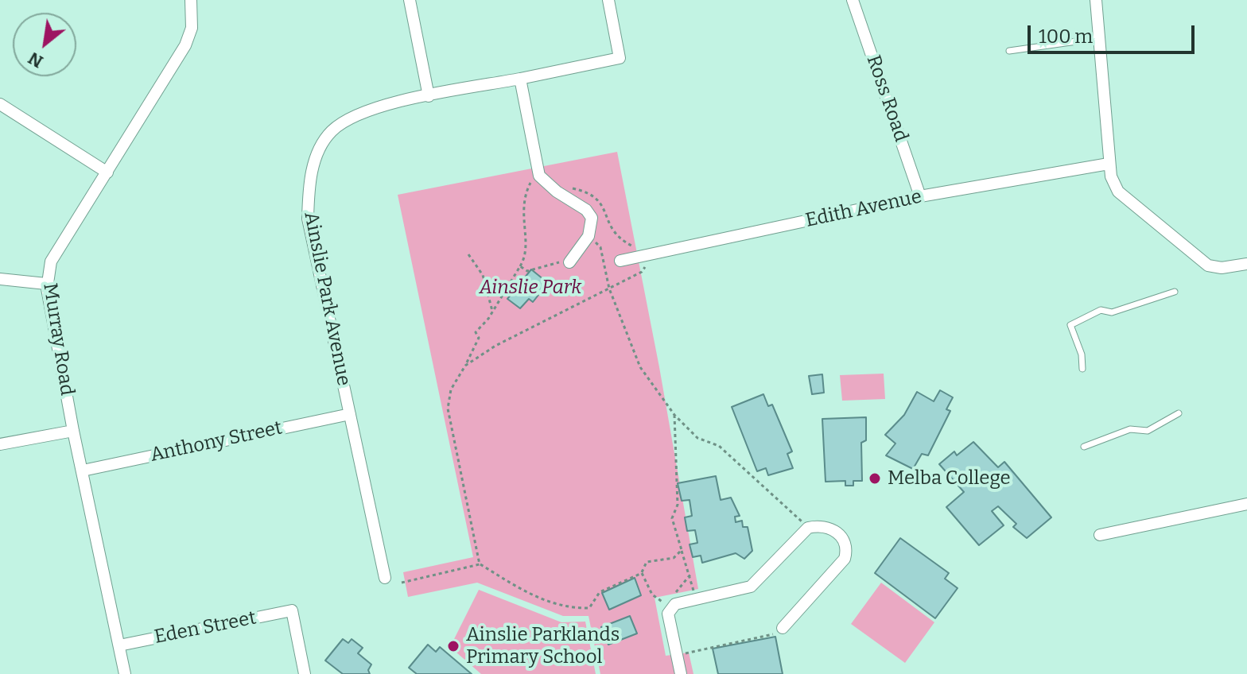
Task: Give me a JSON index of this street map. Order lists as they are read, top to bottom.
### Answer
{
  "streets": {
    "street": [
      "Ross Road",
      "Edith Avenue",
      "Ainslie Park Avenue",
      "Murray Road",
      "Anthony Street",
      "Eden Street"
    ]
  },
  "crossings": [
    ["Ross Road", "Edith Avenue"],
    ["Ainslie Park Avenue", "Anthony Street"],
    ["Murray Road", "Anthony Street"],
    ["Murray Road", "Eden Street"]
  ],
  "parks": ["Ainslie Park"],
  "places": ["Melba College", "Ainslie Parklands Primary School"],
  "scale_bar": "100 m",
  "north": "bottom left"
}
